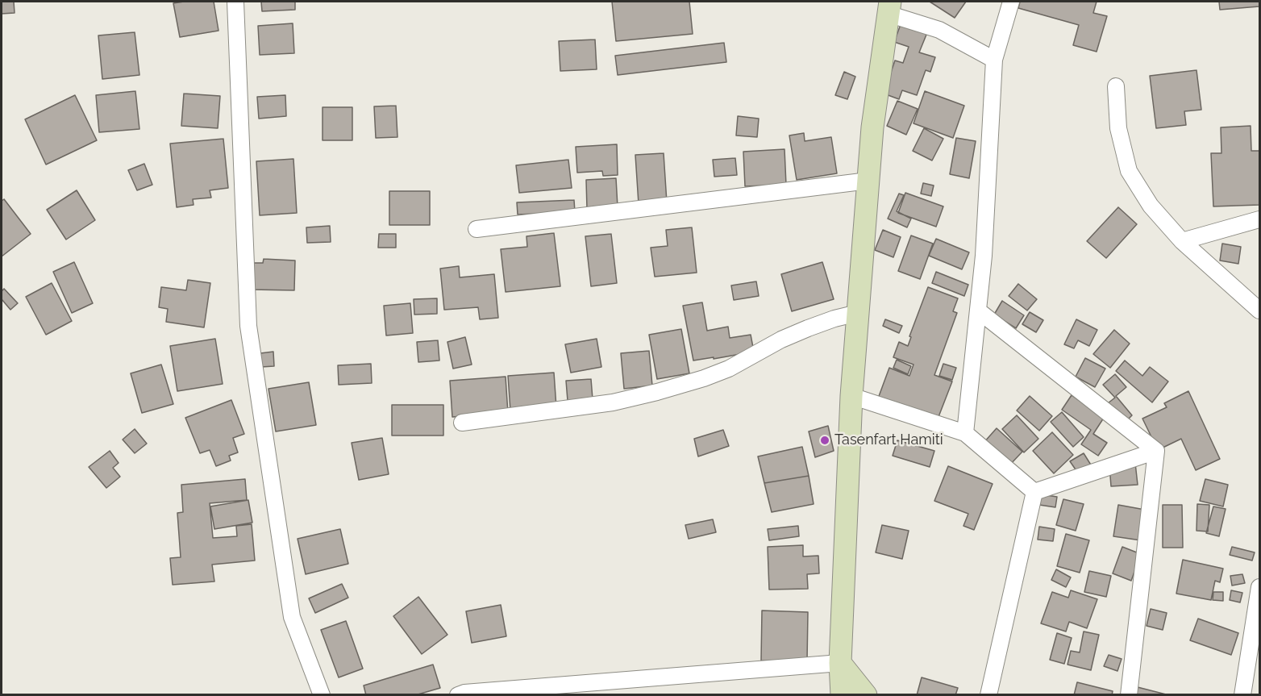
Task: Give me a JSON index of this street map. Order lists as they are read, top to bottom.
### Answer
{
  "places": ["Tasenfart Hamiti"]
}
